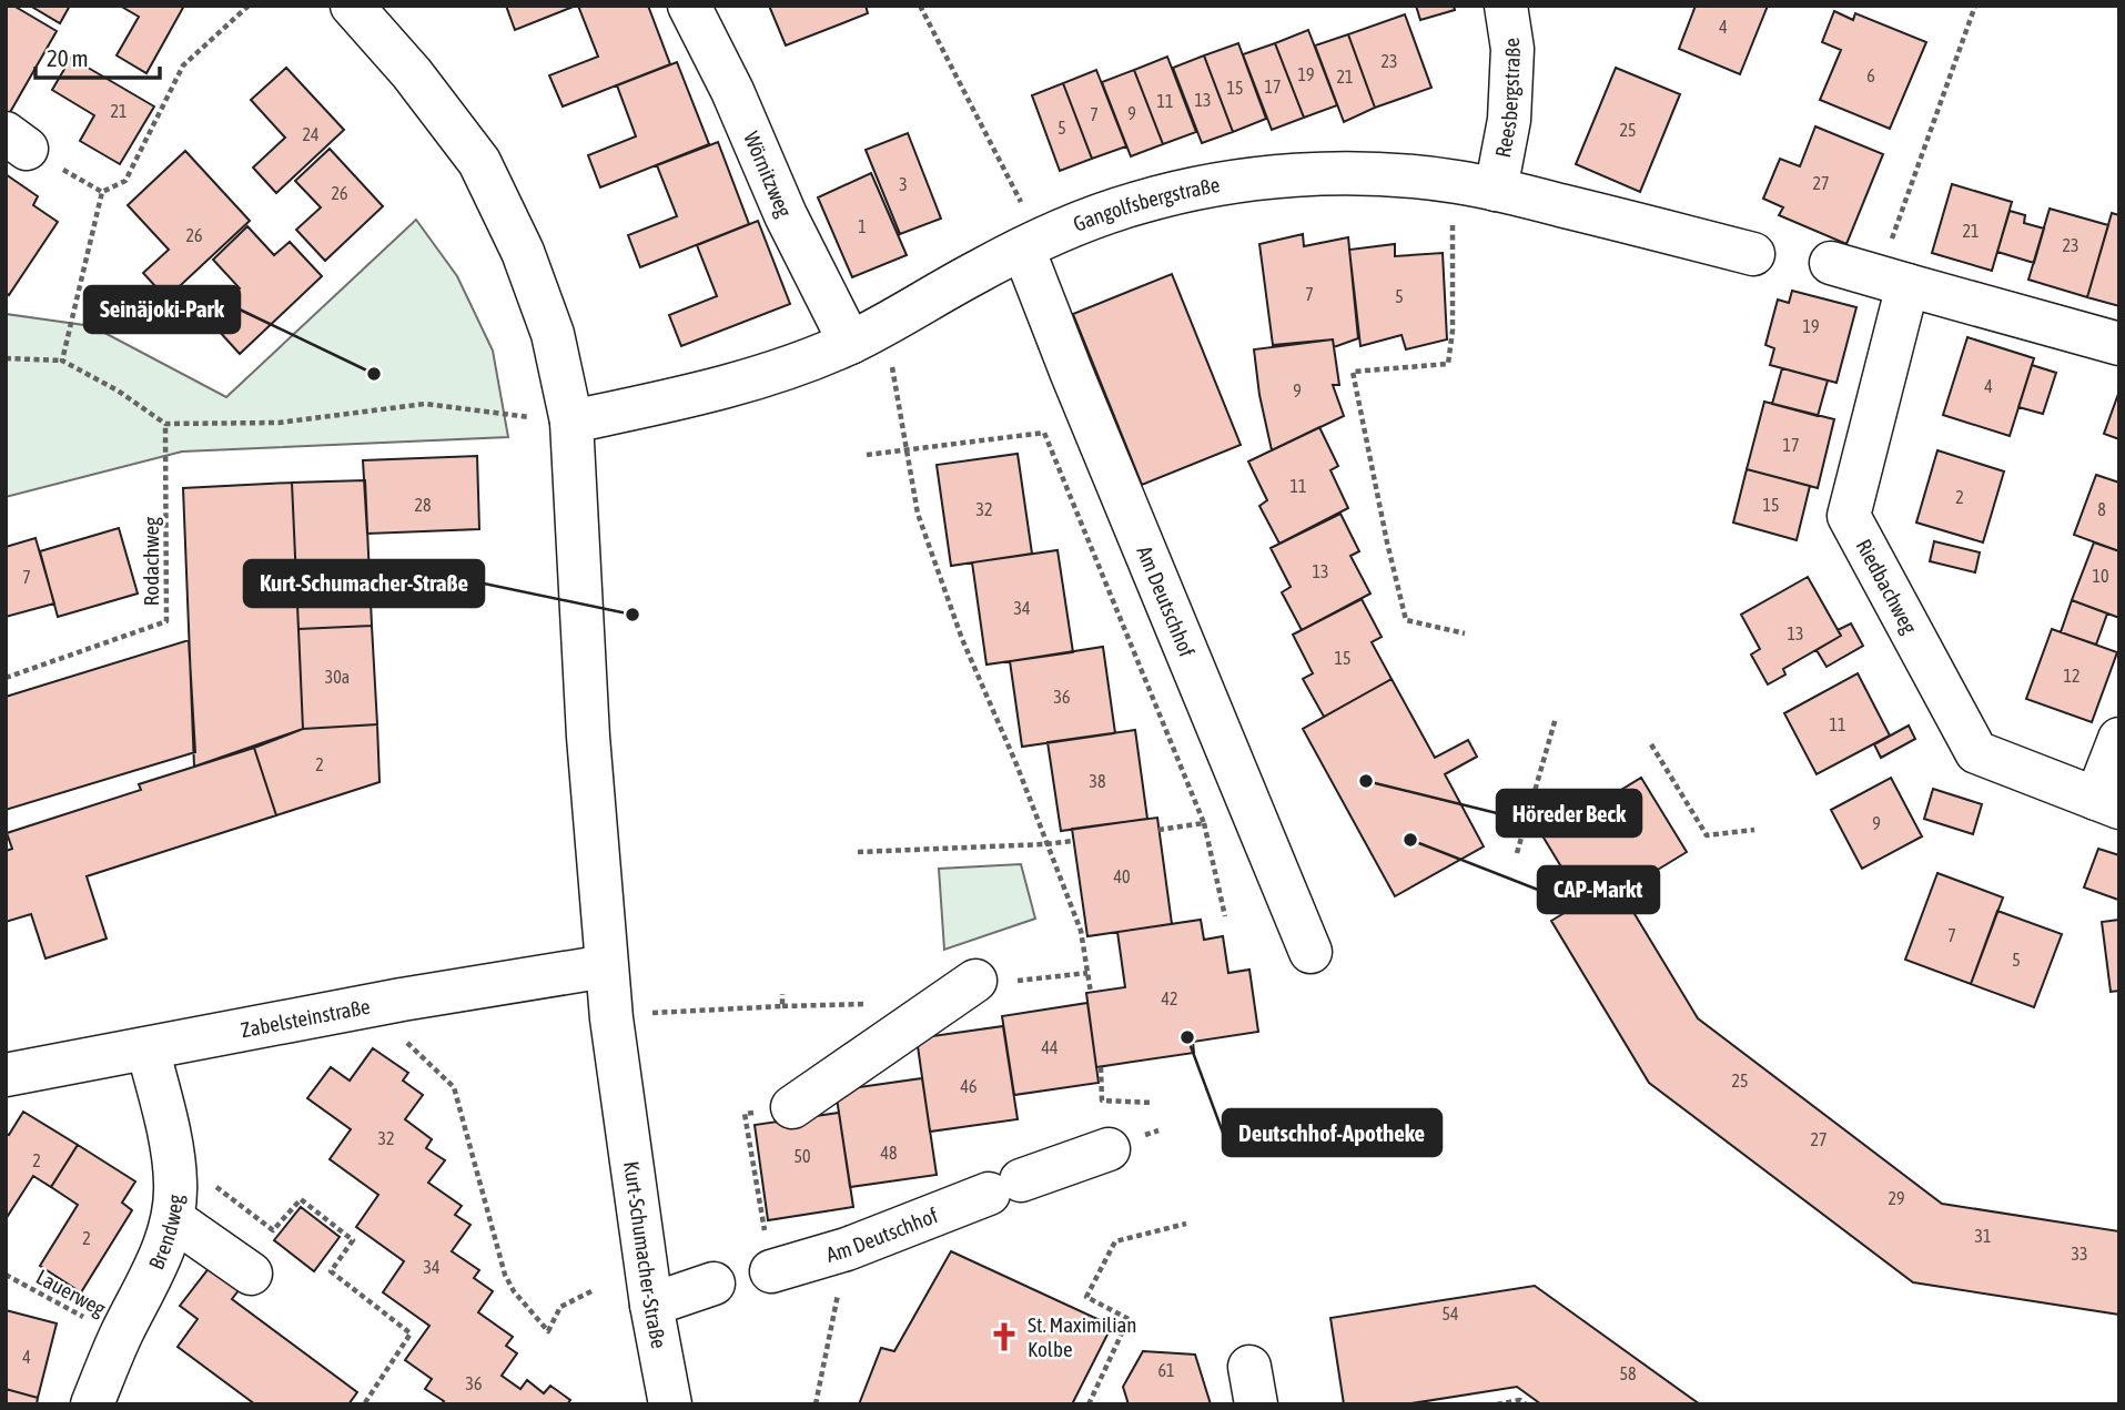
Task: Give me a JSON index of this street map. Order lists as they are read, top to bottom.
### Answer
{
  "streets": {
    "street": [
      "Reesbergstraße",
      "Wörnitzweg",
      "Gangolfsbergstraße",
      "Riedbachweg",
      "Am Deutschhof",
      "Zabelsteinstraße",
      "Brendweg",
      "Kurt-Schumacher-Straße"
    ],
    "path": ["Rodachweg", "Lauerweg"]
  },
  "crossings": [
    ["Reesbergstraße", "Gangolfsbergstraße"],
    ["Wörnitzweg", "Gangolfsbergstraße"],
    ["Gangolfsbergstraße", "Am Deutschhof"],
    ["Gangolfsbergstraße", "Kurt-Schumacher-Straße"],
    ["Zabelsteinstraße", "Brendweg"],
    ["Zabelsteinstraße", "Kurt-Schumacher-Straße"],
    ["Brendweg", "Lauerweg"]
  ],
  "places": {
    "other": [
      "Seinäjoki-Park",
      "Kurt-Schumacher-Straße",
      "Höreder Beck",
      "CAP-Markt",
      "Deutschhof-Apotheke"
    ],
    "church": ["St. Maximilian Kolbe"]
  },
  "house_numbers": [
    "4",
    "23",
    "19",
    "6",
    "21",
    "17",
    "15",
    "13",
    "11",
    "21",
    "9",
    "7",
    "5",
    "25",
    "24",
    "27",
    "3",
    "26",
    "1",
    "21",
    "26",
    "23",
    "7",
    "5",
    "19",
    "4",
    "9",
    "17",
    "11",
    "2",
    "28",
    "15",
    "32",
    "8",
    "13",
    "10",
    "7",
    "34",
    "13",
    "15",
    "12",
    "30a",
    "36",
    "11",
    "2",
    "38",
    "9",
    "40",
    "7",
    "5",
    "42",
    "44",
    "25",
    "46",
    "32",
    "27",
    "48",
    "50",
    "2",
    "29",
    "31",
    "2",
    "33",
    "34",
    "54",
    "4",
    "61",
    "58",
    "36"
  ],
  "scale_bar": "20 m"
}
